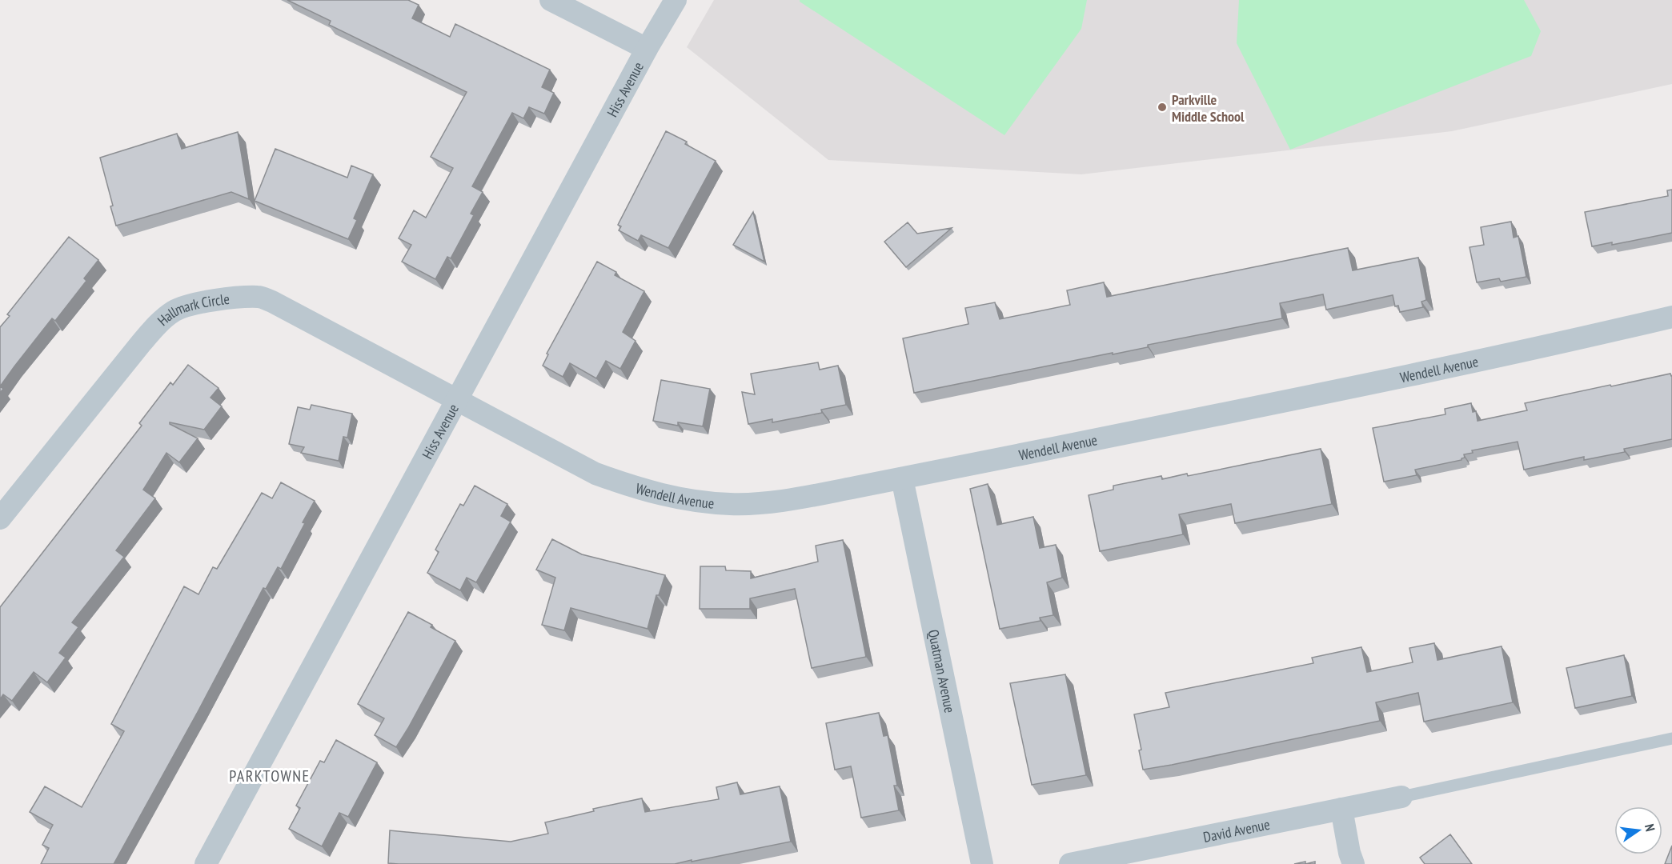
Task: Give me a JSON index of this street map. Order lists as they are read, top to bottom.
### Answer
{
  "streets": {
    "street": [
      "Hiss Avenue",
      "Hallmark Circle",
      "Wendell Avenue",
      "Quatman Avenue",
      "David Avenue"
    ]
  },
  "crossings": [
    ["Hiss Avenue", "Hallmark Circle"],
    ["Hiss Avenue", "Wendell Avenue"],
    ["Hallmark Circle", "Wendell Avenue"],
    ["Wendell Avenue", "Quatman Avenue"]
  ],
  "districts": ["PARKTOWNE"],
  "places": ["Parkville Middle School"],
  "north": "right"
}
